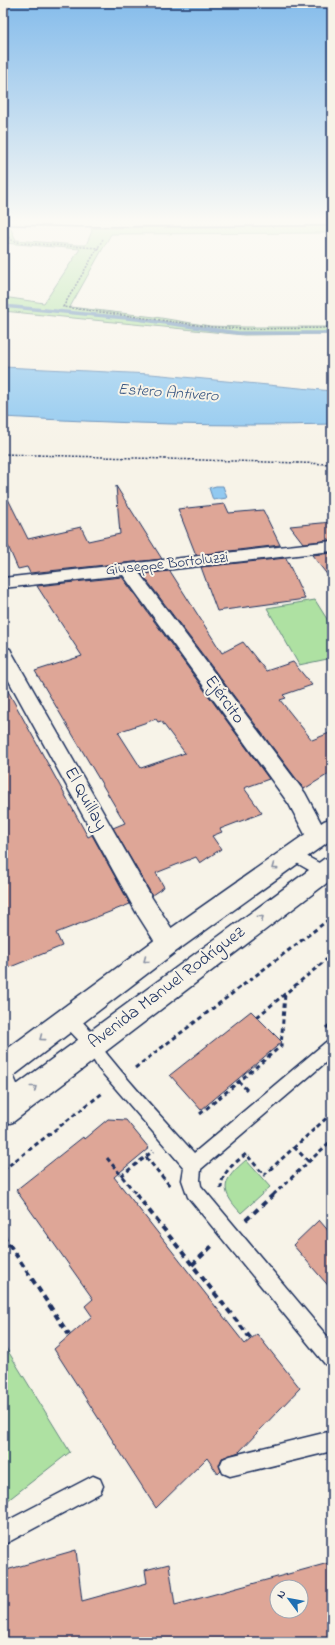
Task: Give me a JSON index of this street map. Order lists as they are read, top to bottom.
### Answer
{
  "streets": {
    "street": [
      "Giuseppe Bortoluzzi",
      "Ejército",
      "El Quillay",
      "Avenida Manuel Rodríguez"
    ]
  },
  "crossings": [
    ["Giuseppe Bortoluzzi", "Ejército"],
    ["Ejército", "Avenida Manuel Rodríguez"],
    ["El Quillay", "Avenida Manuel Rodríguez"]
  ],
  "water": ["Estero Antivero"],
  "north": "top left"
}
